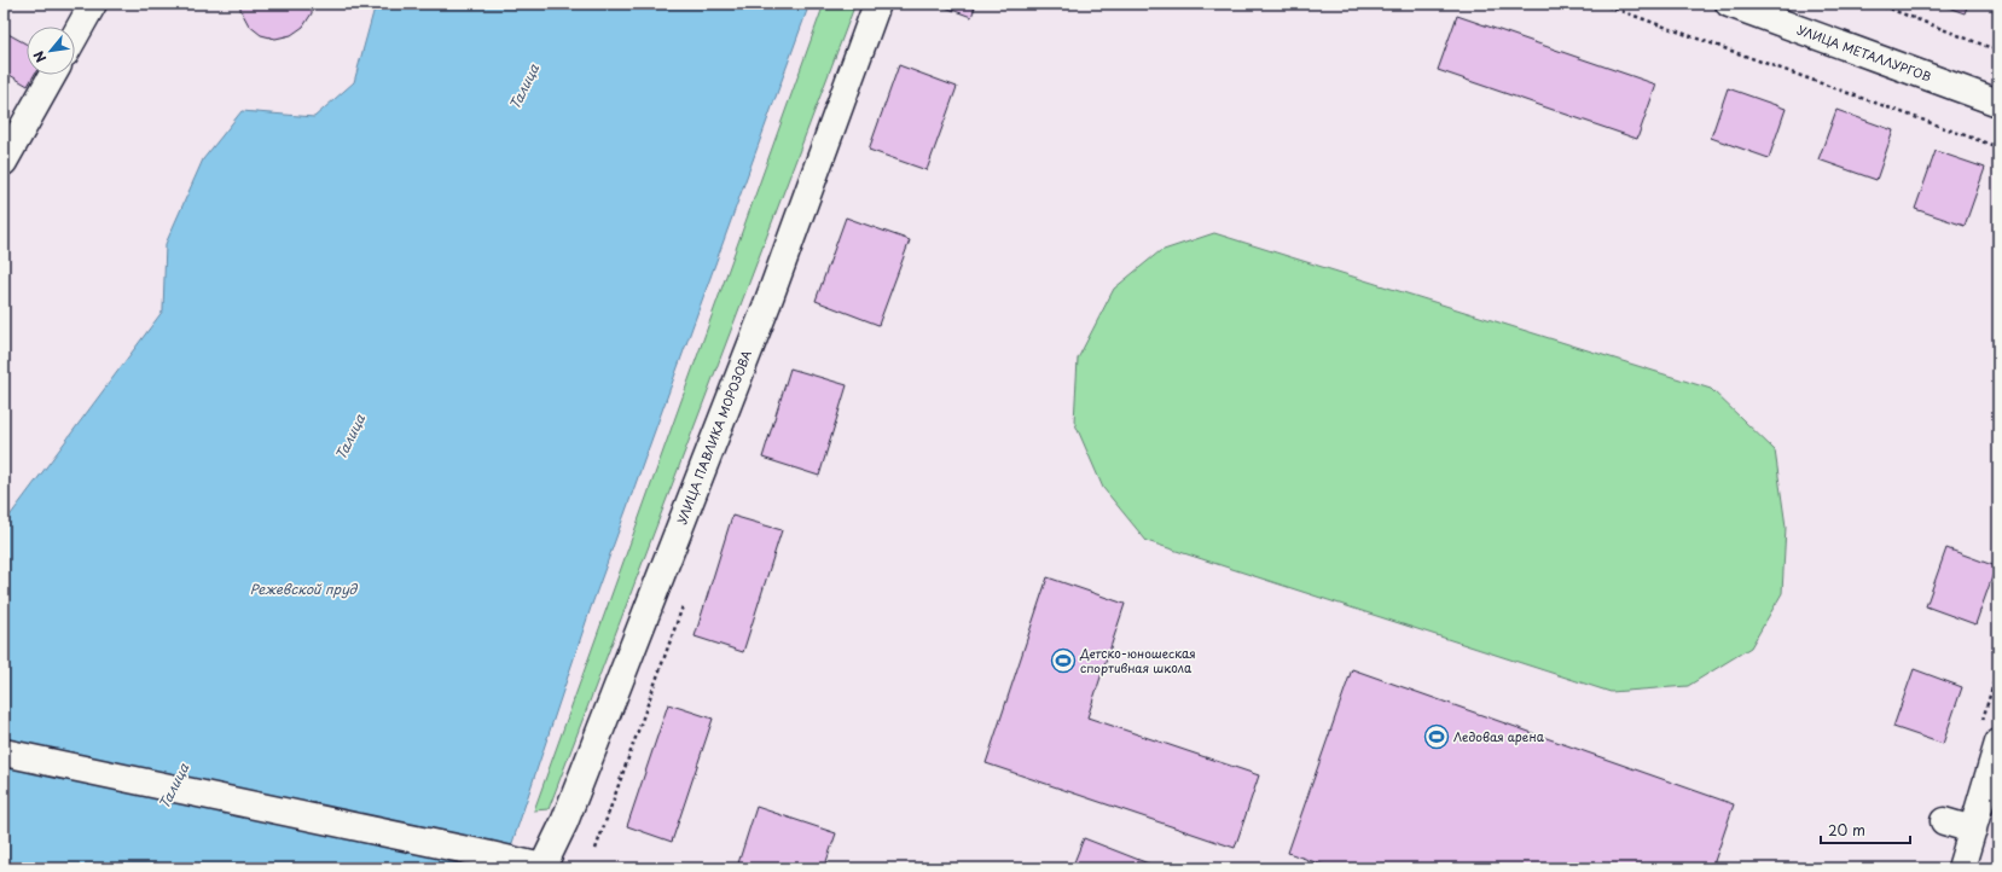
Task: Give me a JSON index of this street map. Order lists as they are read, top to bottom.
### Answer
{
  "streets": {
    "main road": ["УЛИЦА МЕТАЛЛУРГОВ", "УЛИЦА ПАВЛИКА МОРОЗОВА"]
  },
  "water": ["Талица", "Режевской пруд"],
  "places": {
    "sports": ["Детско-юношеская спортивная школа", "Ледовая арена"]
  },
  "scale_bar": "20 m",
  "north": "bottom left"
}
